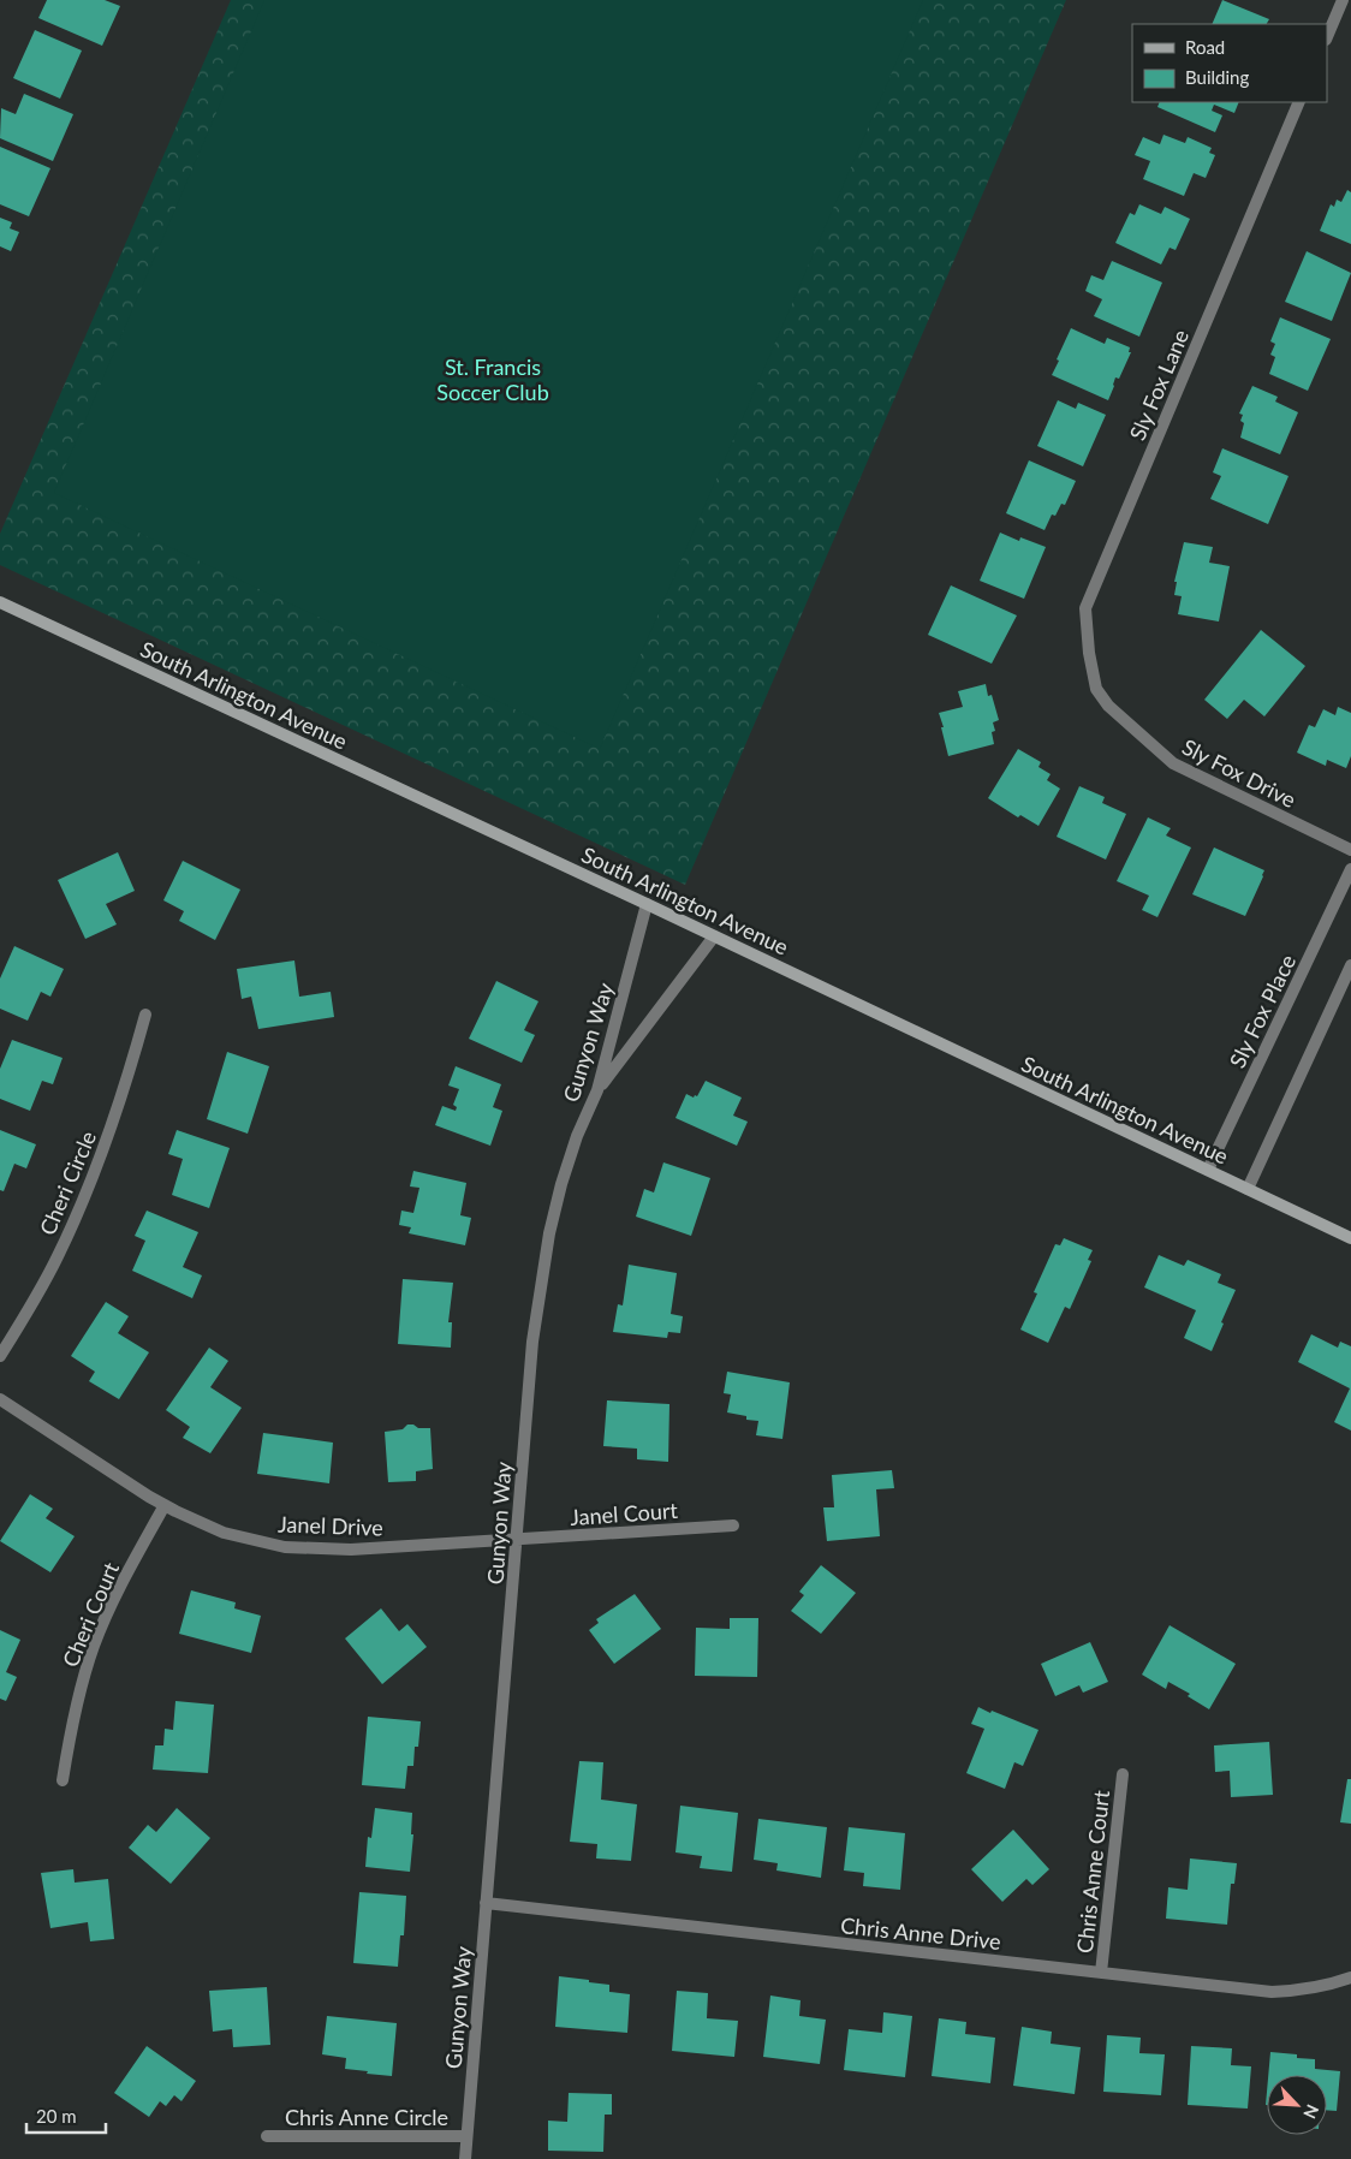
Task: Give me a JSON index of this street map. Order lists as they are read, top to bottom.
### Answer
{
  "streets": {
    "street": [
      "Sly Fox Lane",
      "South Arlington Avenue",
      "Sly Fox Drive",
      "Sly Fox Place",
      "Gunyon Way",
      "Cheri Circle",
      "Janel Court",
      "Janel Drive",
      "Cheri Court",
      "Chris Anne Court",
      "Chris Anne Drive",
      "Chris Anne Circle"
    ]
  },
  "crossings": [
    ["Sly Fox Lane", "Sly Fox Drive"],
    ["South Arlington Avenue", "Sly Fox Place"],
    ["South Arlington Avenue", "Gunyon Way"],
    ["Gunyon Way", "Janel Court"],
    ["Gunyon Way", "Janel Drive"],
    ["Gunyon Way", "Chris Anne Drive"],
    ["Gunyon Way", "Chris Anne Circle"],
    ["Janel Court", "Janel Drive"],
    ["Janel Drive", "Cheri Court"],
    ["Chris Anne Court", "Chris Anne Drive"]
  ],
  "parks": ["St. Francis Soccer Club"],
  "legend": ["Road", "Building"],
  "scale_bar": "20 m",
  "north": "bottom right"
}
